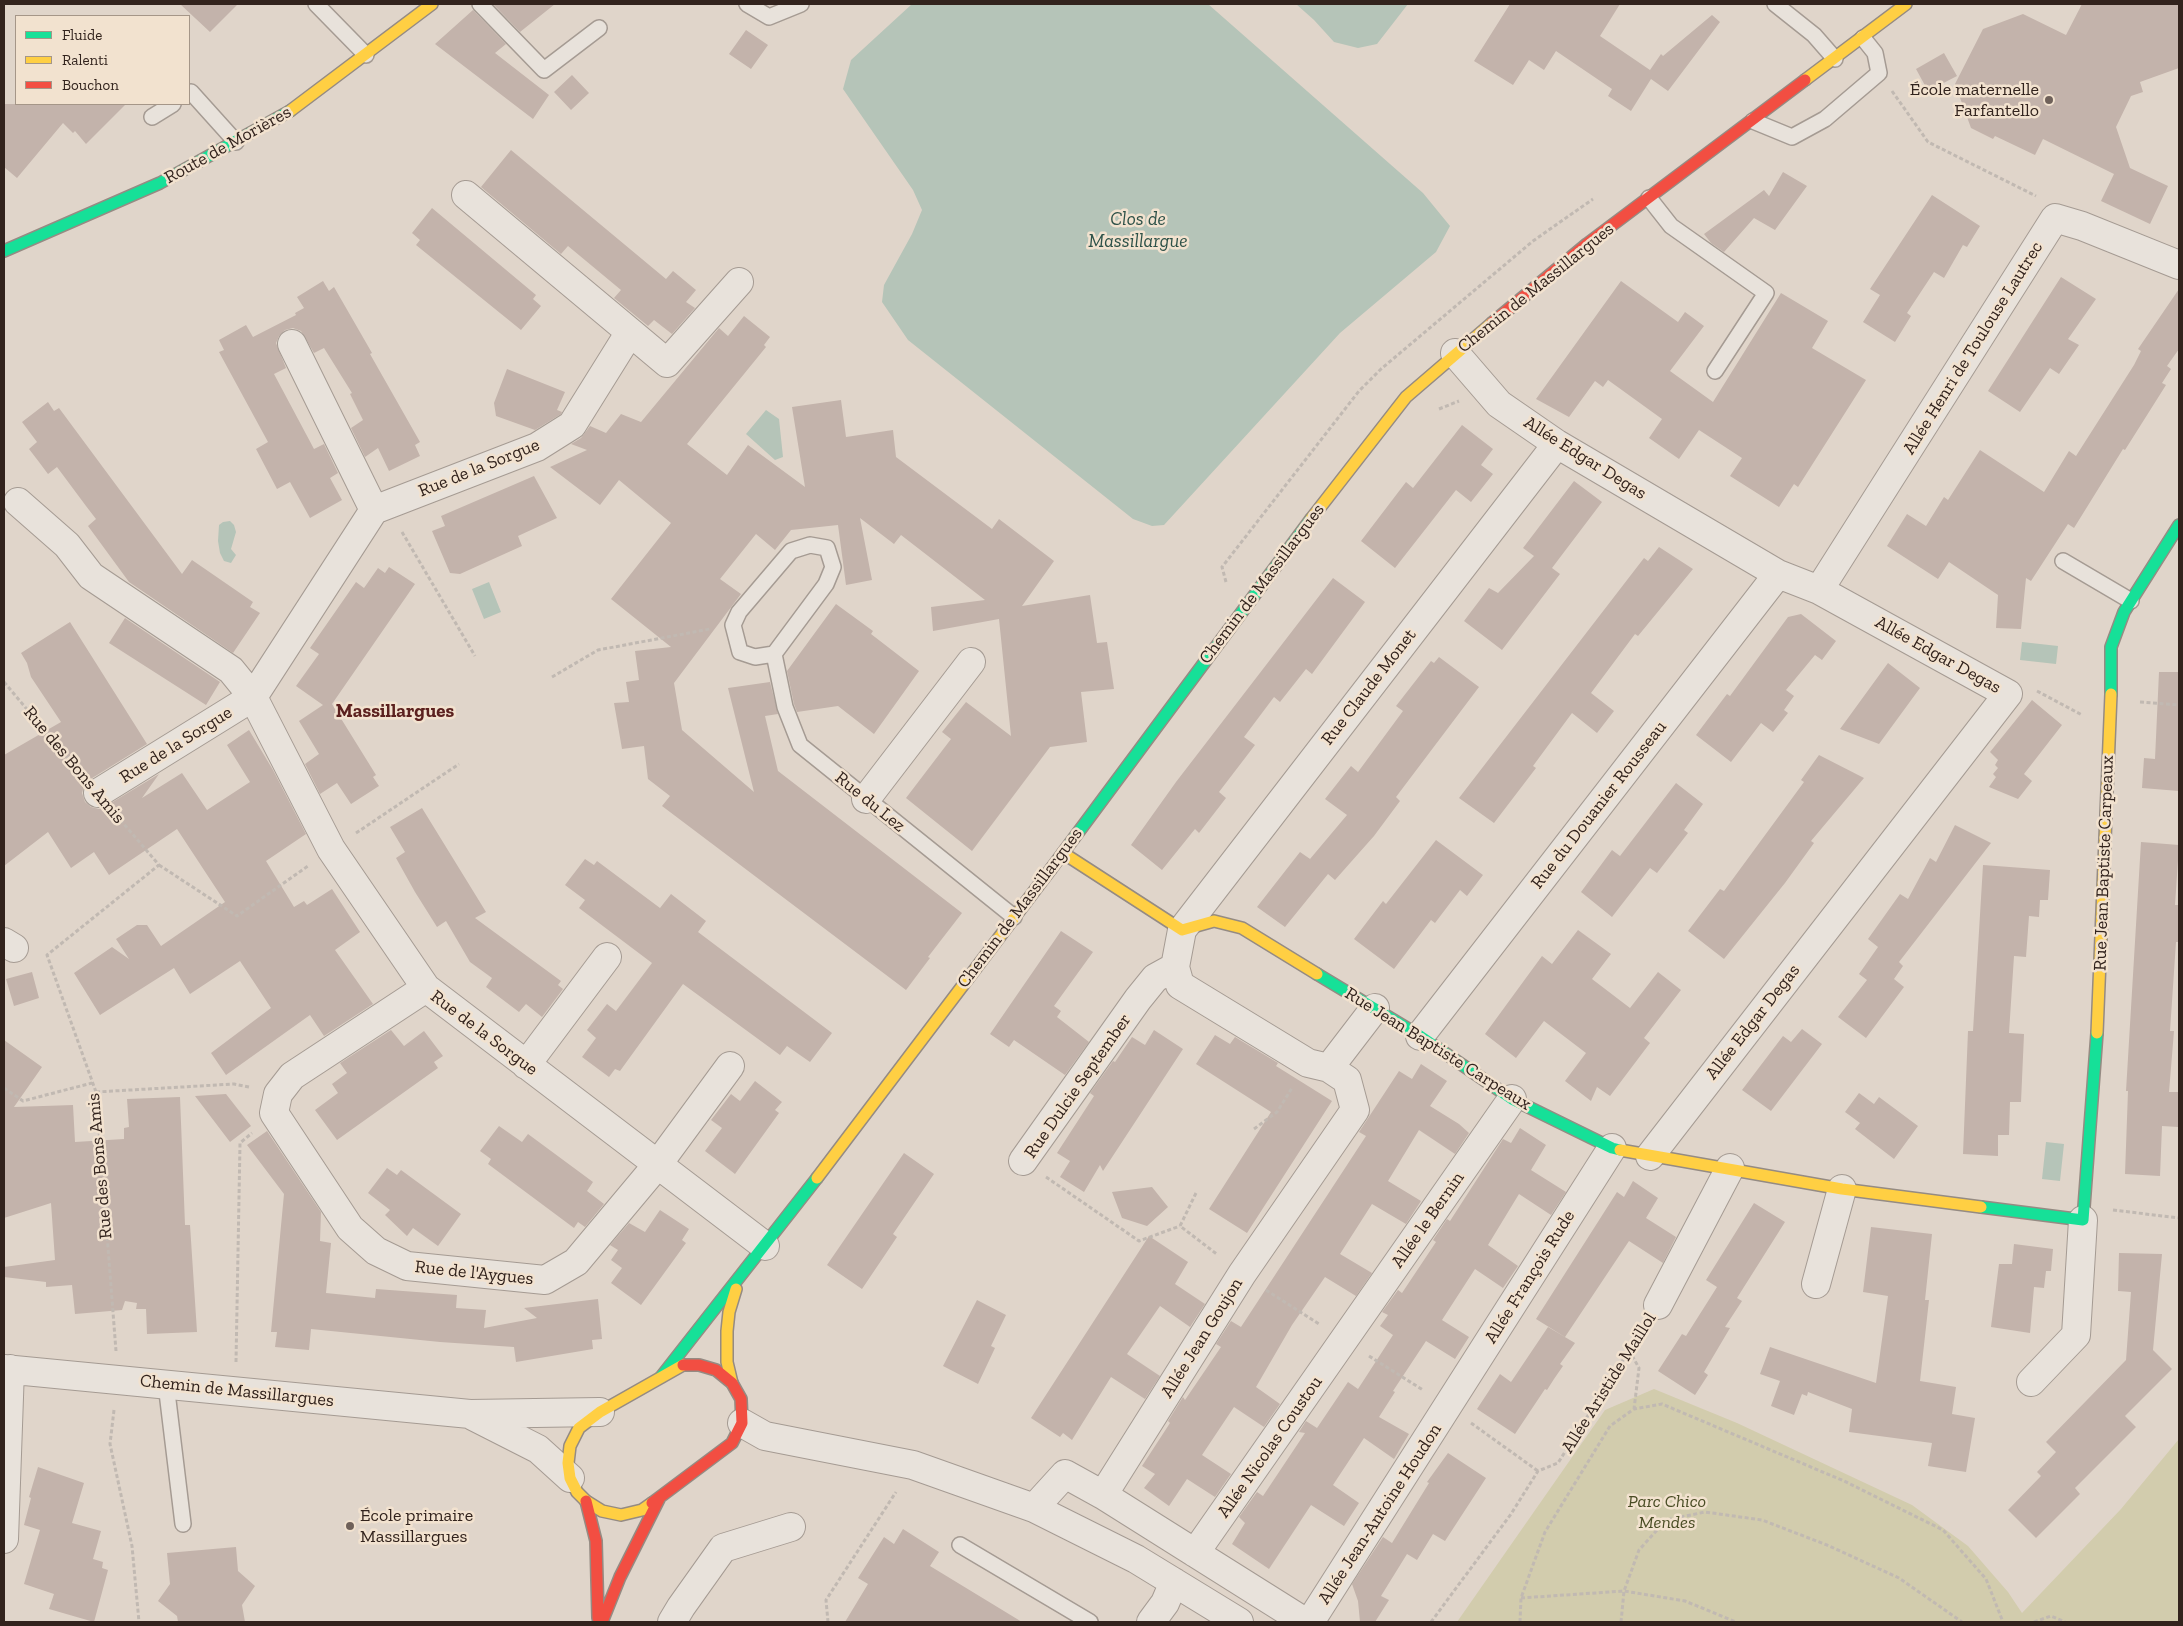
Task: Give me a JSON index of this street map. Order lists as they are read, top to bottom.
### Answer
{
  "streets": {
    "street": [
      "Route de Morières",
      "Chemin de Massillargues",
      "Allée Henri de Toulouse Lautrec",
      "Allée Edgar Degas",
      "Rue de la Sorgue",
      "Rue Claude Monet",
      "Rue du Douanier Rousseau",
      "Rue Jean Baptiste Carpeaux",
      "Rue Dulcie September",
      "Allée le Bernin",
      "Rue de l'Aygues",
      "Allée François Rude",
      "Allée Jean Goujon",
      "Allée Nicolas Coustou",
      "Allée Jean-Antoine Houdon"
    ],
    "lane": ["Rue du Lez"],
    "path": ["Rue des Bons Amis", "Allée Aristide Maillol"]
  },
  "crossings": [
    ["Chemin de Massillargues", "Allée Edgar Degas"],
    ["Chemin de Massillargues", "Rue de la Sorgue"],
    ["Chemin de Massillargues", "Rue des Bons Amis"],
    ["Chemin de Massillargues", "Rue du Lez"],
    ["Allée Henri de Toulouse Lautrec", "Allée Edgar Degas"],
    ["Allée Edgar Degas", "Rue Claude Monet"],
    ["Allée Edgar Degas", "Rue du Douanier Rousseau"],
    ["Allée Edgar Degas", "Rue Jean Baptiste Carpeaux"],
    ["Rue de la Sorgue", "Rue des Bons Amis"],
    ["Rue de la Sorgue", "Rue de l'Aygues"],
    ["Rue Claude Monet", "Rue Jean Baptiste Carpeaux"],
    ["Rue du Douanier Rousseau", "Rue Jean Baptiste Carpeaux"],
    ["Rue Jean Baptiste Carpeaux", "Allée le Bernin"],
    ["Rue Jean Baptiste Carpeaux", "Allée François Rude"],
    ["Allée le Bernin", "Allée Nicolas Coustou"],
    ["Allée François Rude", "Allée Jean-Antoine Houdon"],
    ["Allée Jean Goujon", "Allée Jean-Antoine Houdon"],
    ["Allée Nicolas Coustou", "Allée Jean-Antoine Houdon"]
  ],
  "districts": ["Massillargues"],
  "water": ["Clos de Massillargue"],
  "parks": ["Parc Chico Mendes"],
  "places": ["École maternelle Farfantello", "École primaire Massillargues"],
  "legend": ["Fluide", "Ralenti", "Bouchon"]
}
